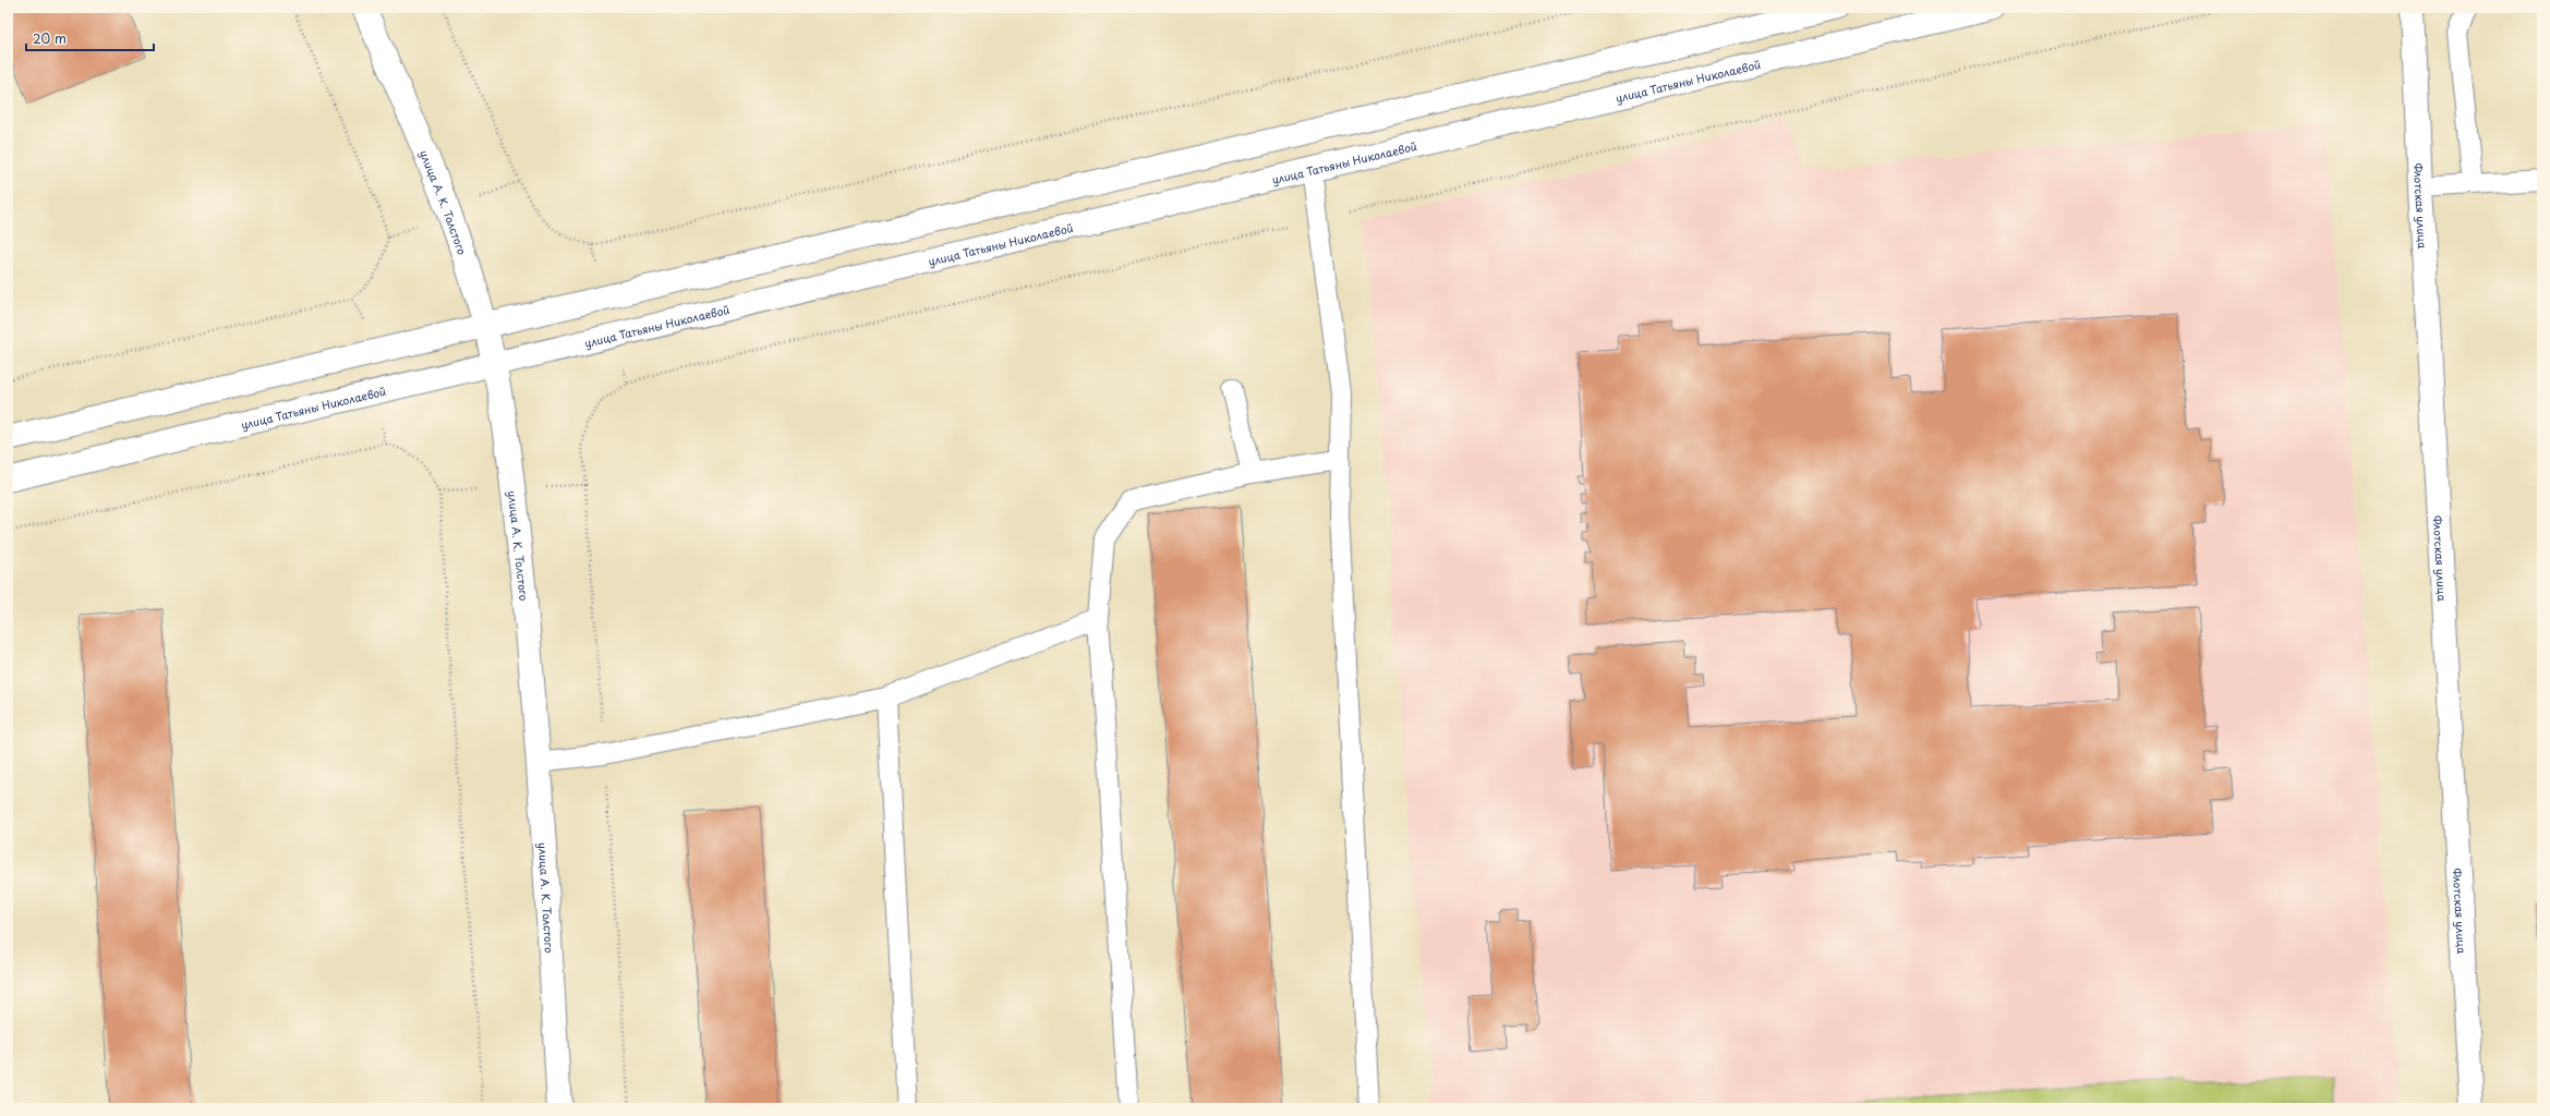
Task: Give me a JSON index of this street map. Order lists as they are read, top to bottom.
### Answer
{
  "streets": {
    "street": ["улица Татьяны Николаевой", "улица А. К. Толстого", "Флотская улица"]
  },
  "crossings": [
    ["улица Татьяны Николаевой", "улица А. К. Толстого"]
  ],
  "scale_bar": "20 m"
}
